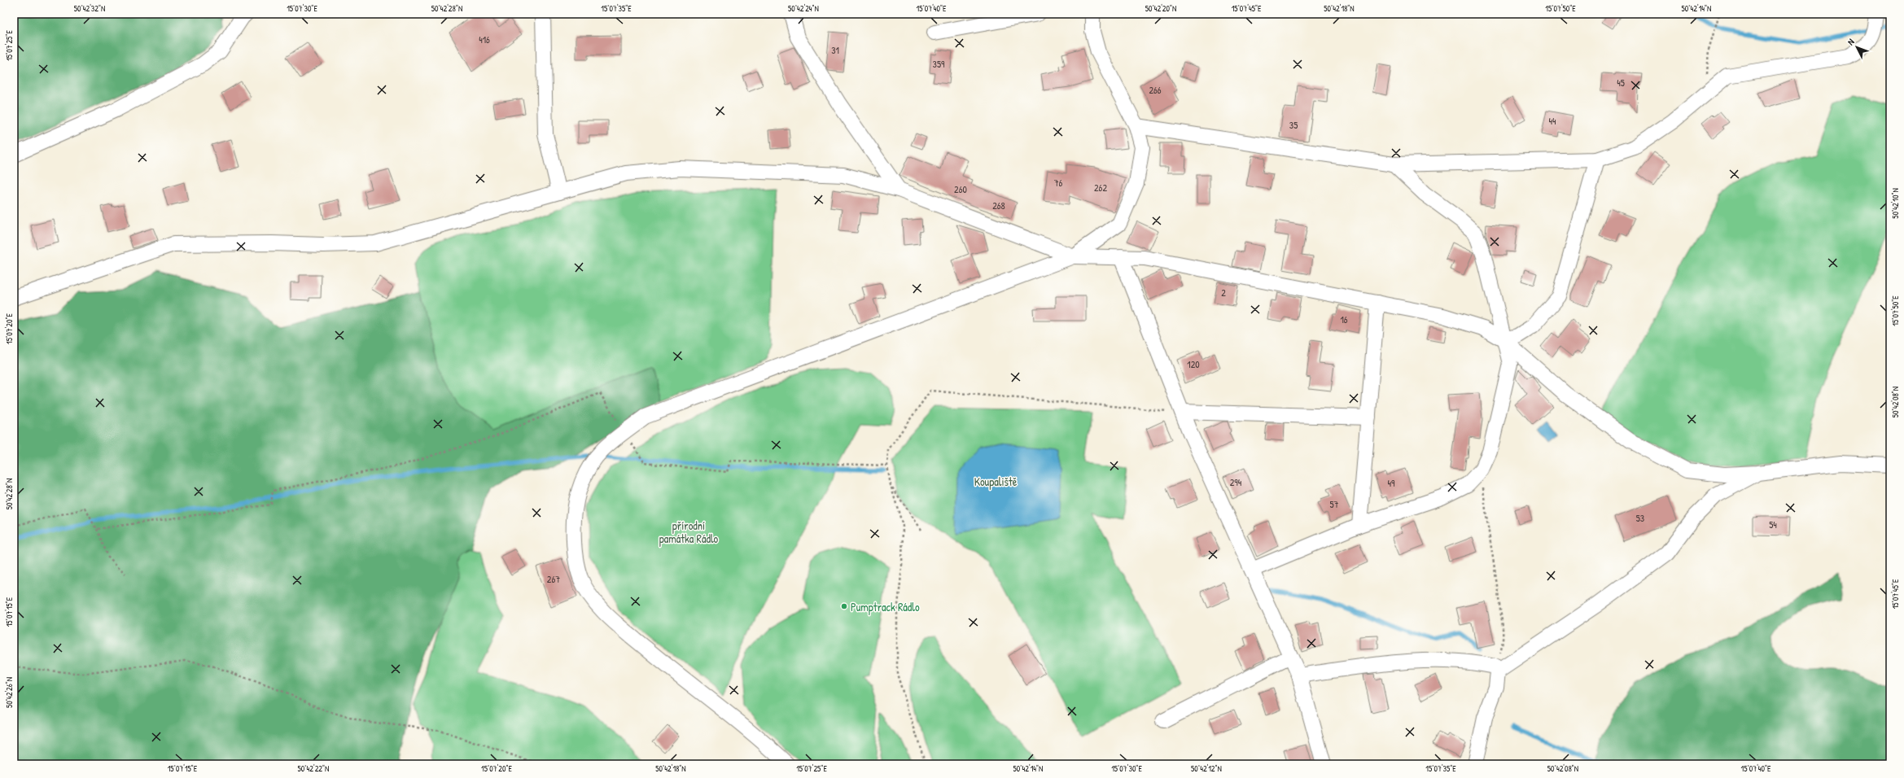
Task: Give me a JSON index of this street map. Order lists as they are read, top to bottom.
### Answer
{
  "parks": ["Koupaliště", "přírodní památka Rádlo"],
  "places": ["Pumptrack Rádlo"],
  "house_numbers": [
    "416",
    "31",
    "359",
    "45",
    "266",
    "44",
    "35",
    "76",
    "262",
    "260",
    "268",
    "2",
    "16",
    "120",
    "294",
    "49",
    "57",
    "53",
    "54",
    "267"
  ],
  "north": "top left",
  "coordinates": [
    "50°42'32\"N",
    "15°07'30\"E",
    "50°42'28\"N",
    "15°07'35\"E",
    "50°42'24\"N",
    "15°07'40\"E",
    "50°42'20\"N",
    "15°07'45\"E",
    "50°42'18\"N",
    "15°07'50\"E",
    "50°42'14\"N",
    "15°07'25\"E",
    "50°42'10\"N",
    "15°07'20\"E",
    "50°42'08\"N",
    "15°07'15\"E",
    "50°42'26\"N",
    "50°42'22\"N",
    "50°42'12\"N"
  ]
}
